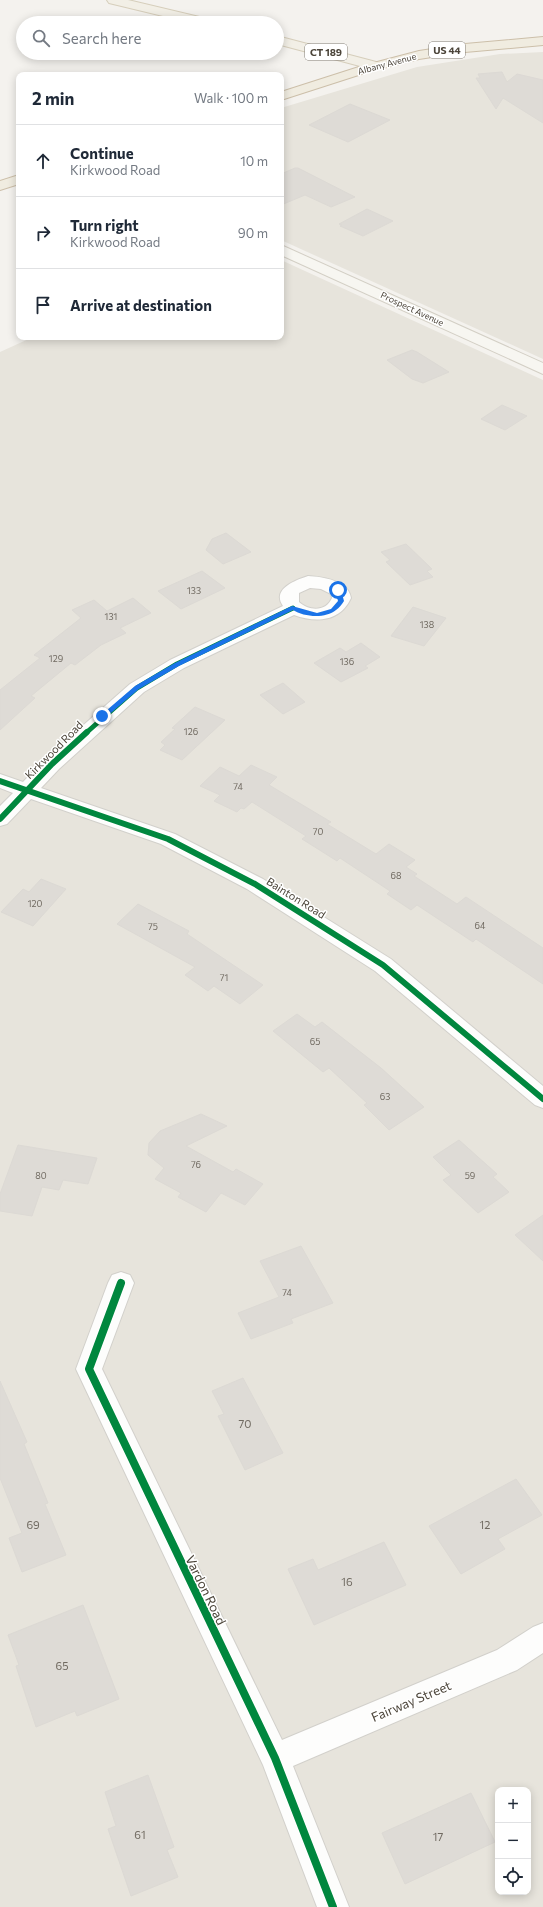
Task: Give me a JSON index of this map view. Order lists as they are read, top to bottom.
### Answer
{
  "streets": {
    "highway": ["US 44", "Albany Avenue"],
    "main road": ["CT 189", "Prospect Avenue"],
    "street": [
      "Kirkwood Road",
      "Bainton Road",
      "Vardon Road",
      "Fairway Street"
    ]
  },
  "crossings": [
    ["CT 189", "Albany Avenue"],
    ["Kirkwood Road", "Bainton Road"],
    ["Vardon Road", "Fairway Street"]
  ],
  "house_numbers": [
    "133",
    "131",
    "138",
    "129",
    "136",
    "126",
    "74",
    "70",
    "68",
    "120",
    "64",
    "75",
    "71",
    "65",
    "63",
    "76",
    "80",
    "59",
    "74",
    "70",
    "69",
    "12",
    "16",
    "65",
    "61",
    "17"
  ],
  "page": {
    "search": "Search here",
    "heading": ["2 min", "Walk · 100 m"],
    "list": [
      ["Continue", "Kirkwood Road", "10 m"],
      ["Turn right", "Kirkwood Road", "90 m"],
      "Arrive at destination"
    ],
    "map_buttons": ["+", "−"]
  }
}
